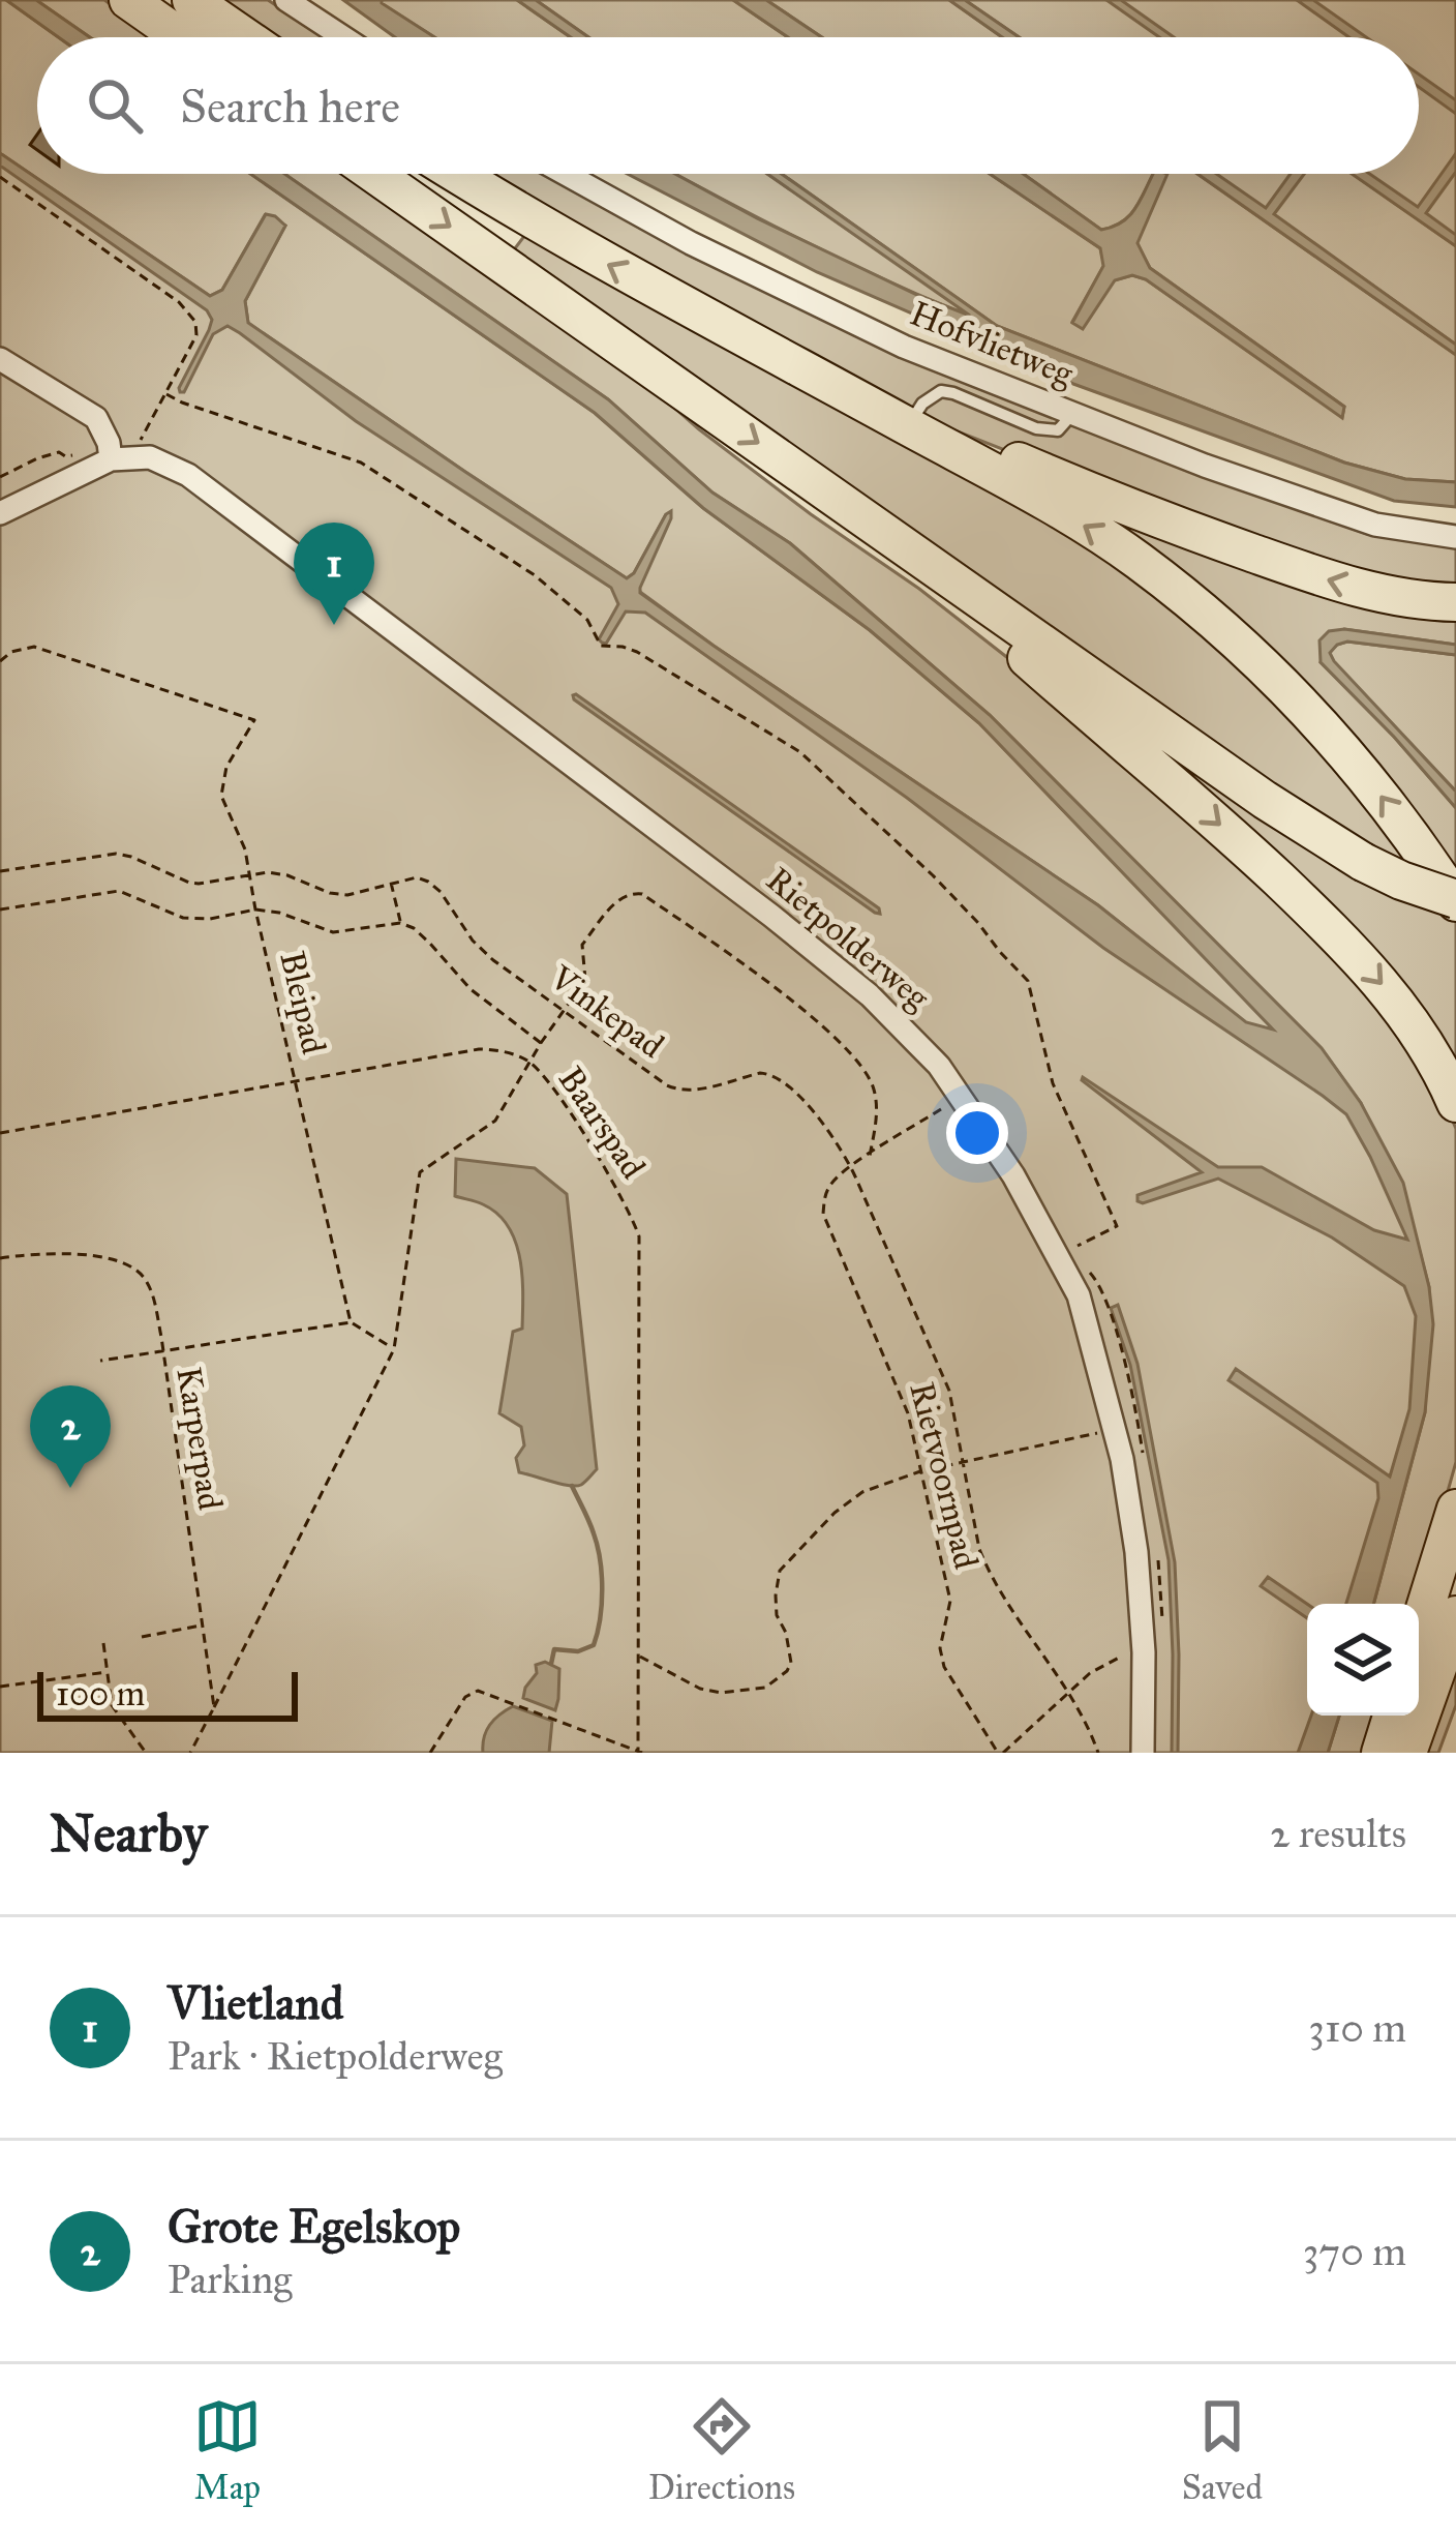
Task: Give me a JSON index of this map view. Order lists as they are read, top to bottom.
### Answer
{
  "streets": {
    "street": ["Hofvlietweg", "Rietpolderweg"],
    "path": [
      "Bleipad",
      "Vinkepad",
      "Baarspad",
      "Karperpad",
      "Rietvoornpad"
    ]
  },
  "crossings": [
    ["Rietpolderweg", "Rietvoornpad"],
    ["Bleipad", "Vinkepad"],
    ["Bleipad", "Baarspad"],
    ["Vinkepad", "Rietvoornpad"]
  ],
  "scale_bar": "100 m",
  "page": {
    "search": "Search here",
    "pins": ["1", "2"],
    "scale": "100 m",
    "heading": ["Nearby", "2 results"],
    "list": [
      {
        "mark": "1",
        "name": "Vlietland",
        "note": "Park · Rietpolderweg",
        "value": "310 m"
      },
      {
        "mark": "2",
        "name": "Grote Egelskop",
        "note": "Parking",
        "value": "370 m"
      }
    ],
    "nav": ["Map", "Directions", "Saved"]
  }
}
